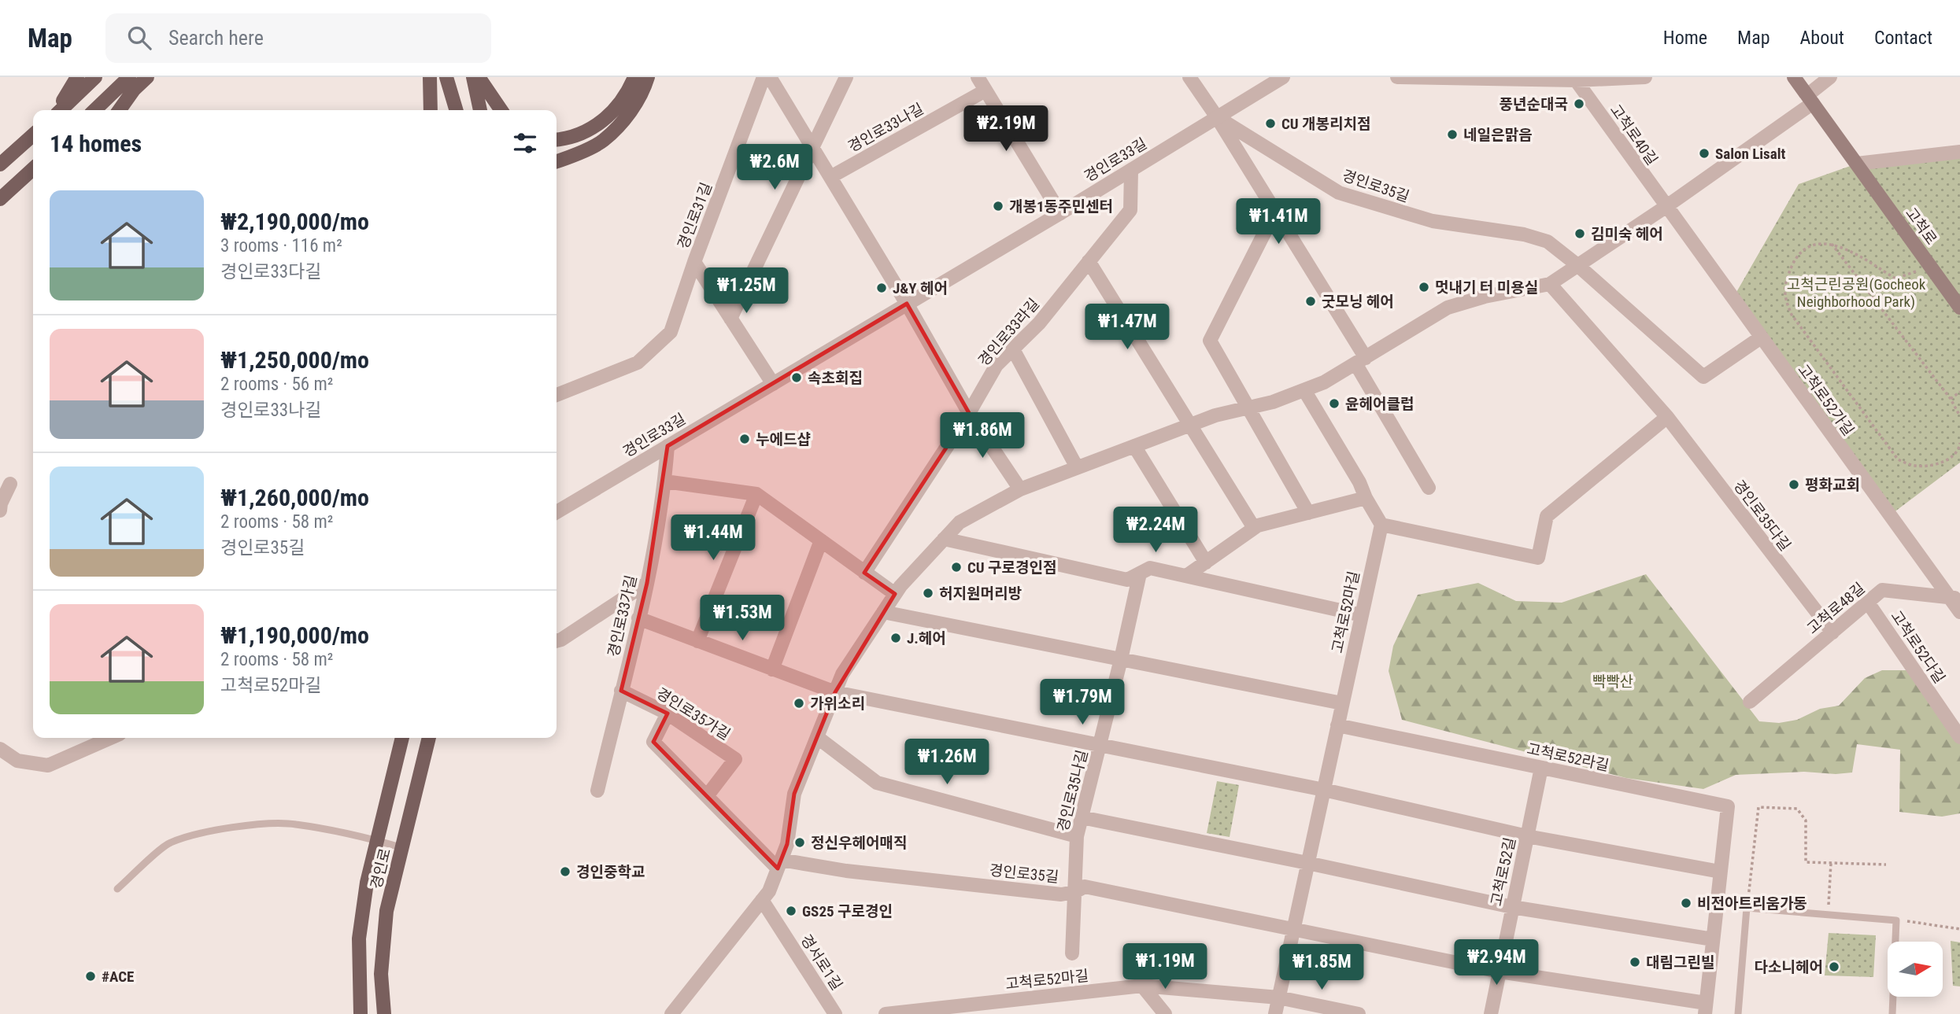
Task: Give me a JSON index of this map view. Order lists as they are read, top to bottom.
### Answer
{
  "streets": {
    "main road": ["고척로", "경인로"],
    "street": [
      "경인로33나길",
      "고척로40길",
      "경인로33길",
      "경인로35길",
      "경인로31길",
      "경인로33라길",
      "고척로52가길",
      "경인로35다길",
      "고척로48길",
      "고척로52마길",
      "경인로33가길",
      "고척로52다길",
      "경인로35가길",
      "고척로52라길",
      "경인로35나길",
      "고척로52길",
      "경서로1길"
    ]
  },
  "crossings": [
    ["고척로40길", "고척로52가길"],
    ["경인로33길", "경인로35길"],
    ["경인로33길", "경인로33라길"],
    ["경인로33길", "경인로33가길"],
    ["경인로35길", "고척로52가길"],
    ["경인로35길", "고척로52마길"],
    ["경인로35길", "고척로52라길"],
    ["경인로35길", "경인로35나길"],
    ["고척로52가길", "고척로48길"],
    ["경인로35다길", "고척로48길"],
    ["고척로48길", "고척로52다길"],
    ["고척로52마길", "고척로52라길"],
    ["경인로33가길", "경인로35가길"],
    ["고척로52라길", "고척로52길"]
  ],
  "parks": ["고척근린공원(Gocheok Neighborhood Park)", "빡빡산"],
  "places": [
    "풍년순대국",
    "CU 개봉리치점",
    "네일은맑음",
    "Salon Lisalt",
    "개봉1동주민센터",
    "김미숙 헤어",
    "멋내기 터 미용실",
    "J&Y 헤어",
    "굿모닝 헤어",
    "속초회집",
    "윤헤어클럽",
    "누에드샵",
    "평화교회",
    "CU 구로경인점",
    "허지원머리방",
    "J.헤어",
    "가위소리",
    "정신우헤어매직",
    "경인중학교",
    "비전아트리움가동",
    "GS25 구로경인",
    "대림그린빌",
    "다소니헤어",
    "#ACE"
  ],
  "north": "right",
  "page": {
    "header": "Map",
    "search": "Search here",
    "nav": [
      "Home",
      "Map",
      "About",
      "Contact"
    ],
    "price": [
      "₩2.19M",
      "₩2.6M",
      "₩1.41M",
      "₩1.25M",
      "₩1.47M",
      "₩1.86M",
      "₩2.24M",
      "₩1.44M",
      "₩1.53M",
      "₩1.79M",
      "₩1.26M",
      "₩2.94M",
      "₩1.19M",
      "₩1.85M"
    ],
    "heading": "14 homes",
    "list": [
      {
        "name": "₩2,190,000/mo",
        "note": "3 rooms · 116 m² · 경인로33다길"
      },
      {
        "name": "₩1,250,000/mo",
        "note": "2 rooms · 56 m² · 경인로33나길"
      },
      {
        "name": "₩1,260,000/mo",
        "note": "2 rooms · 58 m² · 경인로35길"
      },
      {
        "name": "₩1,190,000/mo",
        "note": "2 rooms · 58 m² · 고척로52마길"
      }
    ]
  }
}
